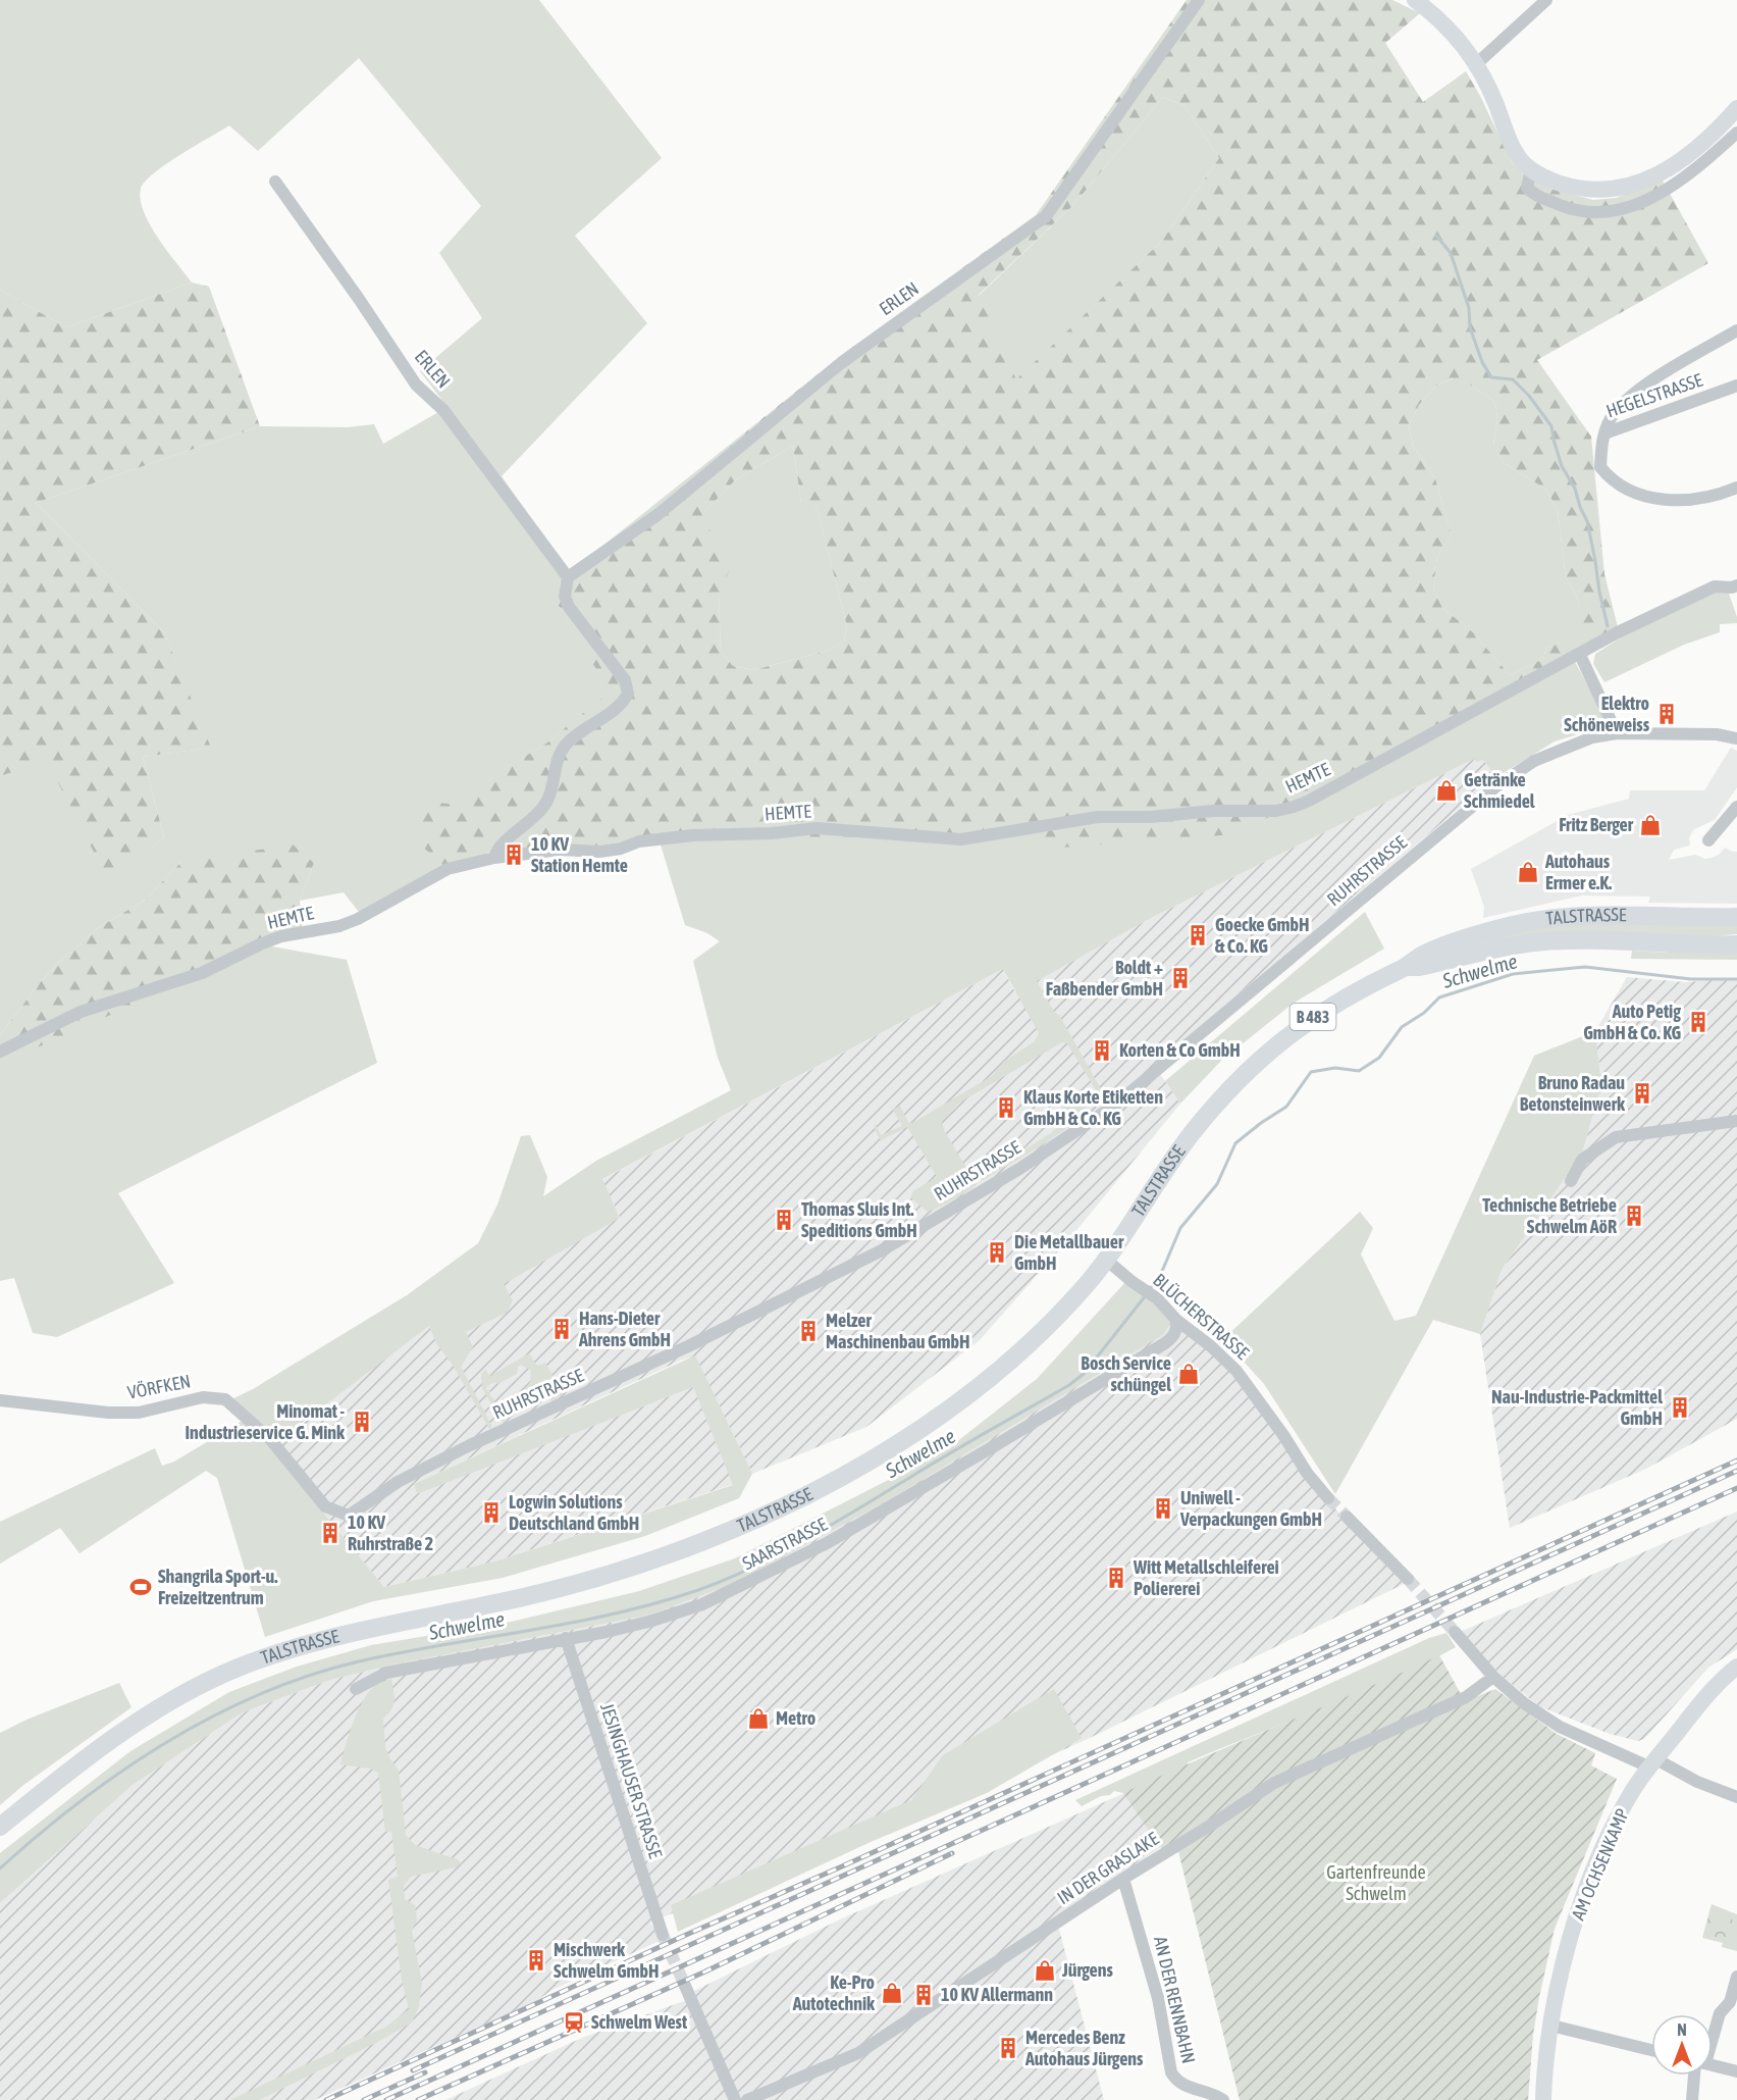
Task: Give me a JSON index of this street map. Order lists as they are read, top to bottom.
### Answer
{
  "streets": {
    "main road": ["TALSTRASSE", "B 483", "AM OCHSENKAMP"],
    "street": [
      "ERLEN",
      "HEGELSTRASSE",
      "HEMTE",
      "RUHRSTRASSE",
      "BLÜCHERSTRASSE",
      "VÖRFKEN",
      "SAARSTRASSE",
      "JESINGHAUSER STRASSE",
      "IN DER GRASLAKE",
      "AN DER RENNBAHN"
    ]
  },
  "crossings": [
    ["RUHRSTRASSE", "VÖRFKEN"],
    ["TALSTRASSE", "BLÜCHERSTRASSE"],
    ["BLÜCHERSTRASSE", "SAARSTRASSE"],
    ["SAARSTRASSE", "JESINGHAUSER STRASSE"],
    ["IN DER GRASLAKE", "AN DER RENNBAHN"]
  ],
  "water": ["Schwelme"],
  "parks": ["Gartenfreunde Schwelm"],
  "places": {
    "building": [
      "Elektro Schöneweiss",
      "10 KV Station Hemte",
      "Goecke GmbH & Co. KG",
      "Boldt + Faßbender GmbH",
      "Auto Petig GmbH & Co. KG",
      "Korten & Co GmbH",
      "Bruno Radau Betonsteinwerk",
      "Klaus Korte Etiketten GmbH & Co. KG",
      "Technische Betriebe Schwelm AöR",
      "Thomas Sluis Int. Speditions GmbH",
      "Die Metallbauer GmbH",
      "Hans-Dieter Ahrens GmbH",
      "Melzer Maschinenbau GmbH",
      "Nau-Industrie-Packmittel GmbH",
      "Minomat - Industrieservice G. Mink",
      "Uniwell - Verpackungen GmbH",
      "Logwin Solutions Deutschland GmbH",
      "10 KV Ruhrstraße 2",
      "Witt Metallschleiferei Poliererei",
      "Mischwerk Schwelm GmbH",
      "10 KV Allermann",
      "Mercedes Benz Autohaus Jürgens"
    ],
    "shop": [
      "Getränke Schmiedel",
      "Fritz Berger",
      "Autohaus Ermer e.K.",
      "Bosch Service schüngel",
      "Metro",
      "Jürgens",
      "Ke-Pro Autotechnik"
    ],
    "sports": ["Shangrila Sport-u. Freizeitzentrum"],
    "station": ["Schwelm West"]
  },
  "north": "top"
}
